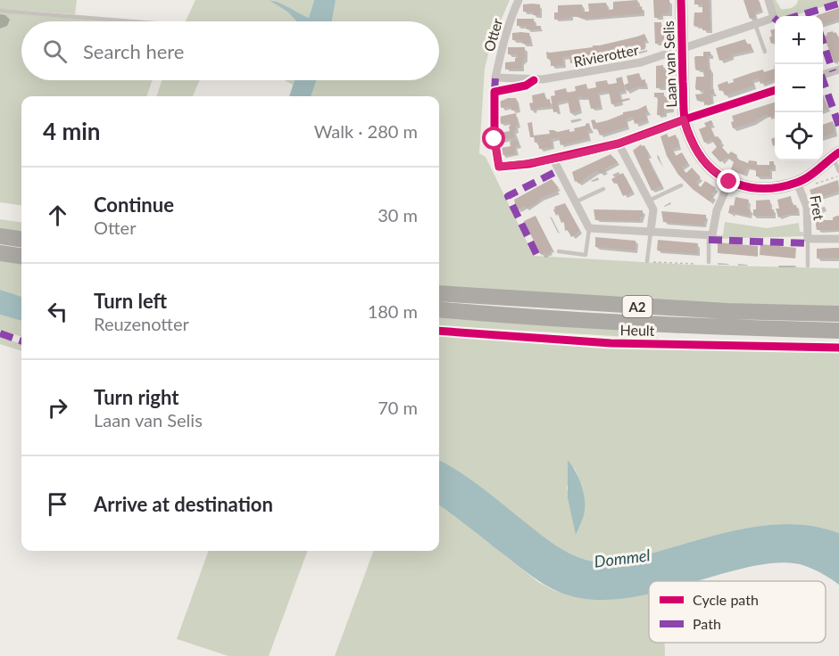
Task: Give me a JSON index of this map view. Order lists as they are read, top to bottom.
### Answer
{
  "streets": {
    "highway": ["A2"],
    "street": [
      "Otter",
      "Rivierotter",
      "Laan van Selis",
      "Fret",
      "Heult"
    ]
  },
  "crossings": [
    ["Otter", "Rivierotter"],
    ["Rivierotter", "Laan van Selis"],
    ["Laan van Selis", "Fret"]
  ],
  "water": ["Dommel"],
  "legend": ["Cycle path", "Path"],
  "page": {
    "map_buttons": ["+", "−"],
    "search": "Search here",
    "heading": ["4 min", "Walk · 280 m"],
    "list": [
      ["Continue", "Otter", "30 m"],
      ["Turn left", "Reuzenotter", "180 m"],
      ["Turn right", "Laan van Selis", "70 m"],
      "Arrive at destination"
    ]
  }
}
